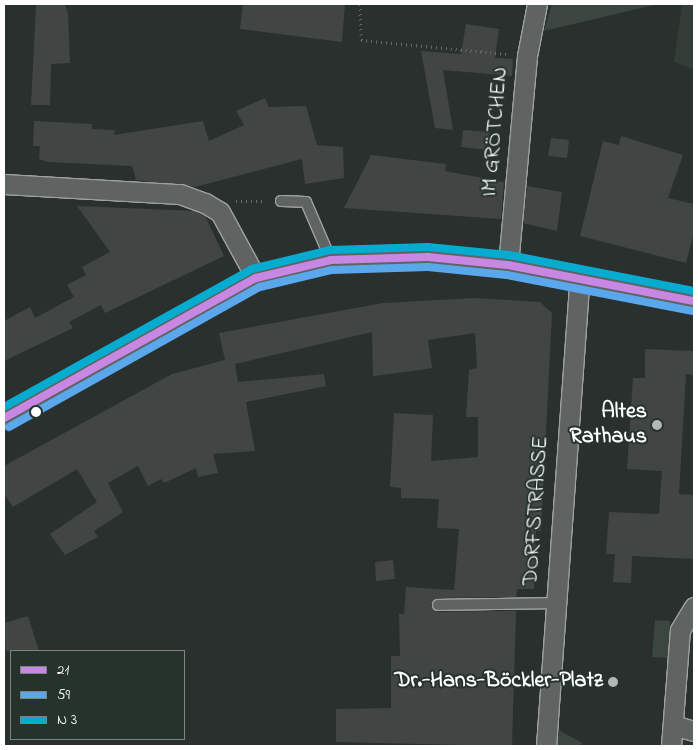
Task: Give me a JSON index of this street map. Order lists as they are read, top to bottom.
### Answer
{
  "streets": {
    "street": ["IM GRÖTCHEN", "DORFSTRASSE"]
  },
  "places": ["Altes Rathaus", "Dr.-Hans-Böckler-Platz"],
  "lines": ["transit line 21", "transit line 59"],
  "legend": ["21", "59", "N 3"]
}
